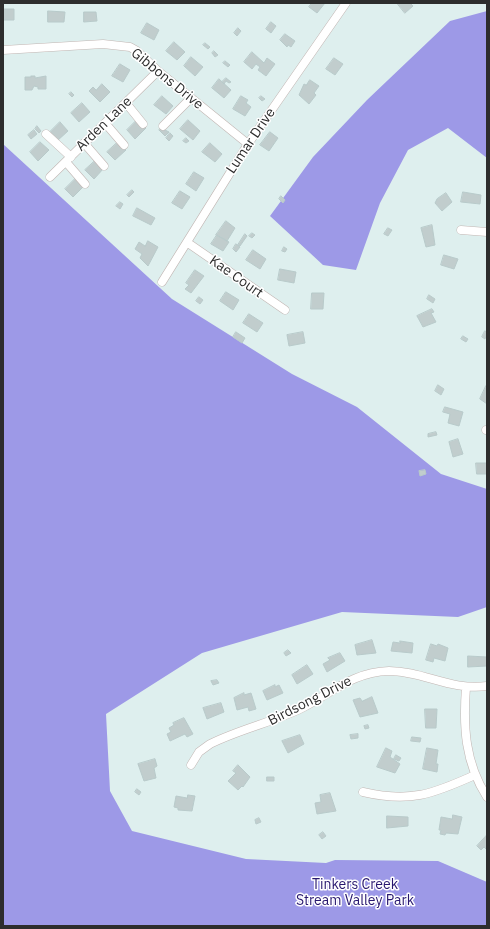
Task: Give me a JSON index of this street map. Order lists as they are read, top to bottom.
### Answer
{
  "streets": {
    "street": [
      "Gibbons Drive",
      "Arden Lane",
      "Lumar Drive",
      "Kae Court",
      "Birdsong Drive"
    ]
  },
  "crossings": [
    ["Gibbons Drive", "Arden Lane"],
    ["Gibbons Drive", "Lumar Drive"],
    ["Lumar Drive", "Kae Court"]
  ],
  "parks": ["Tinkers Creek Stream Valley Park"]
}
